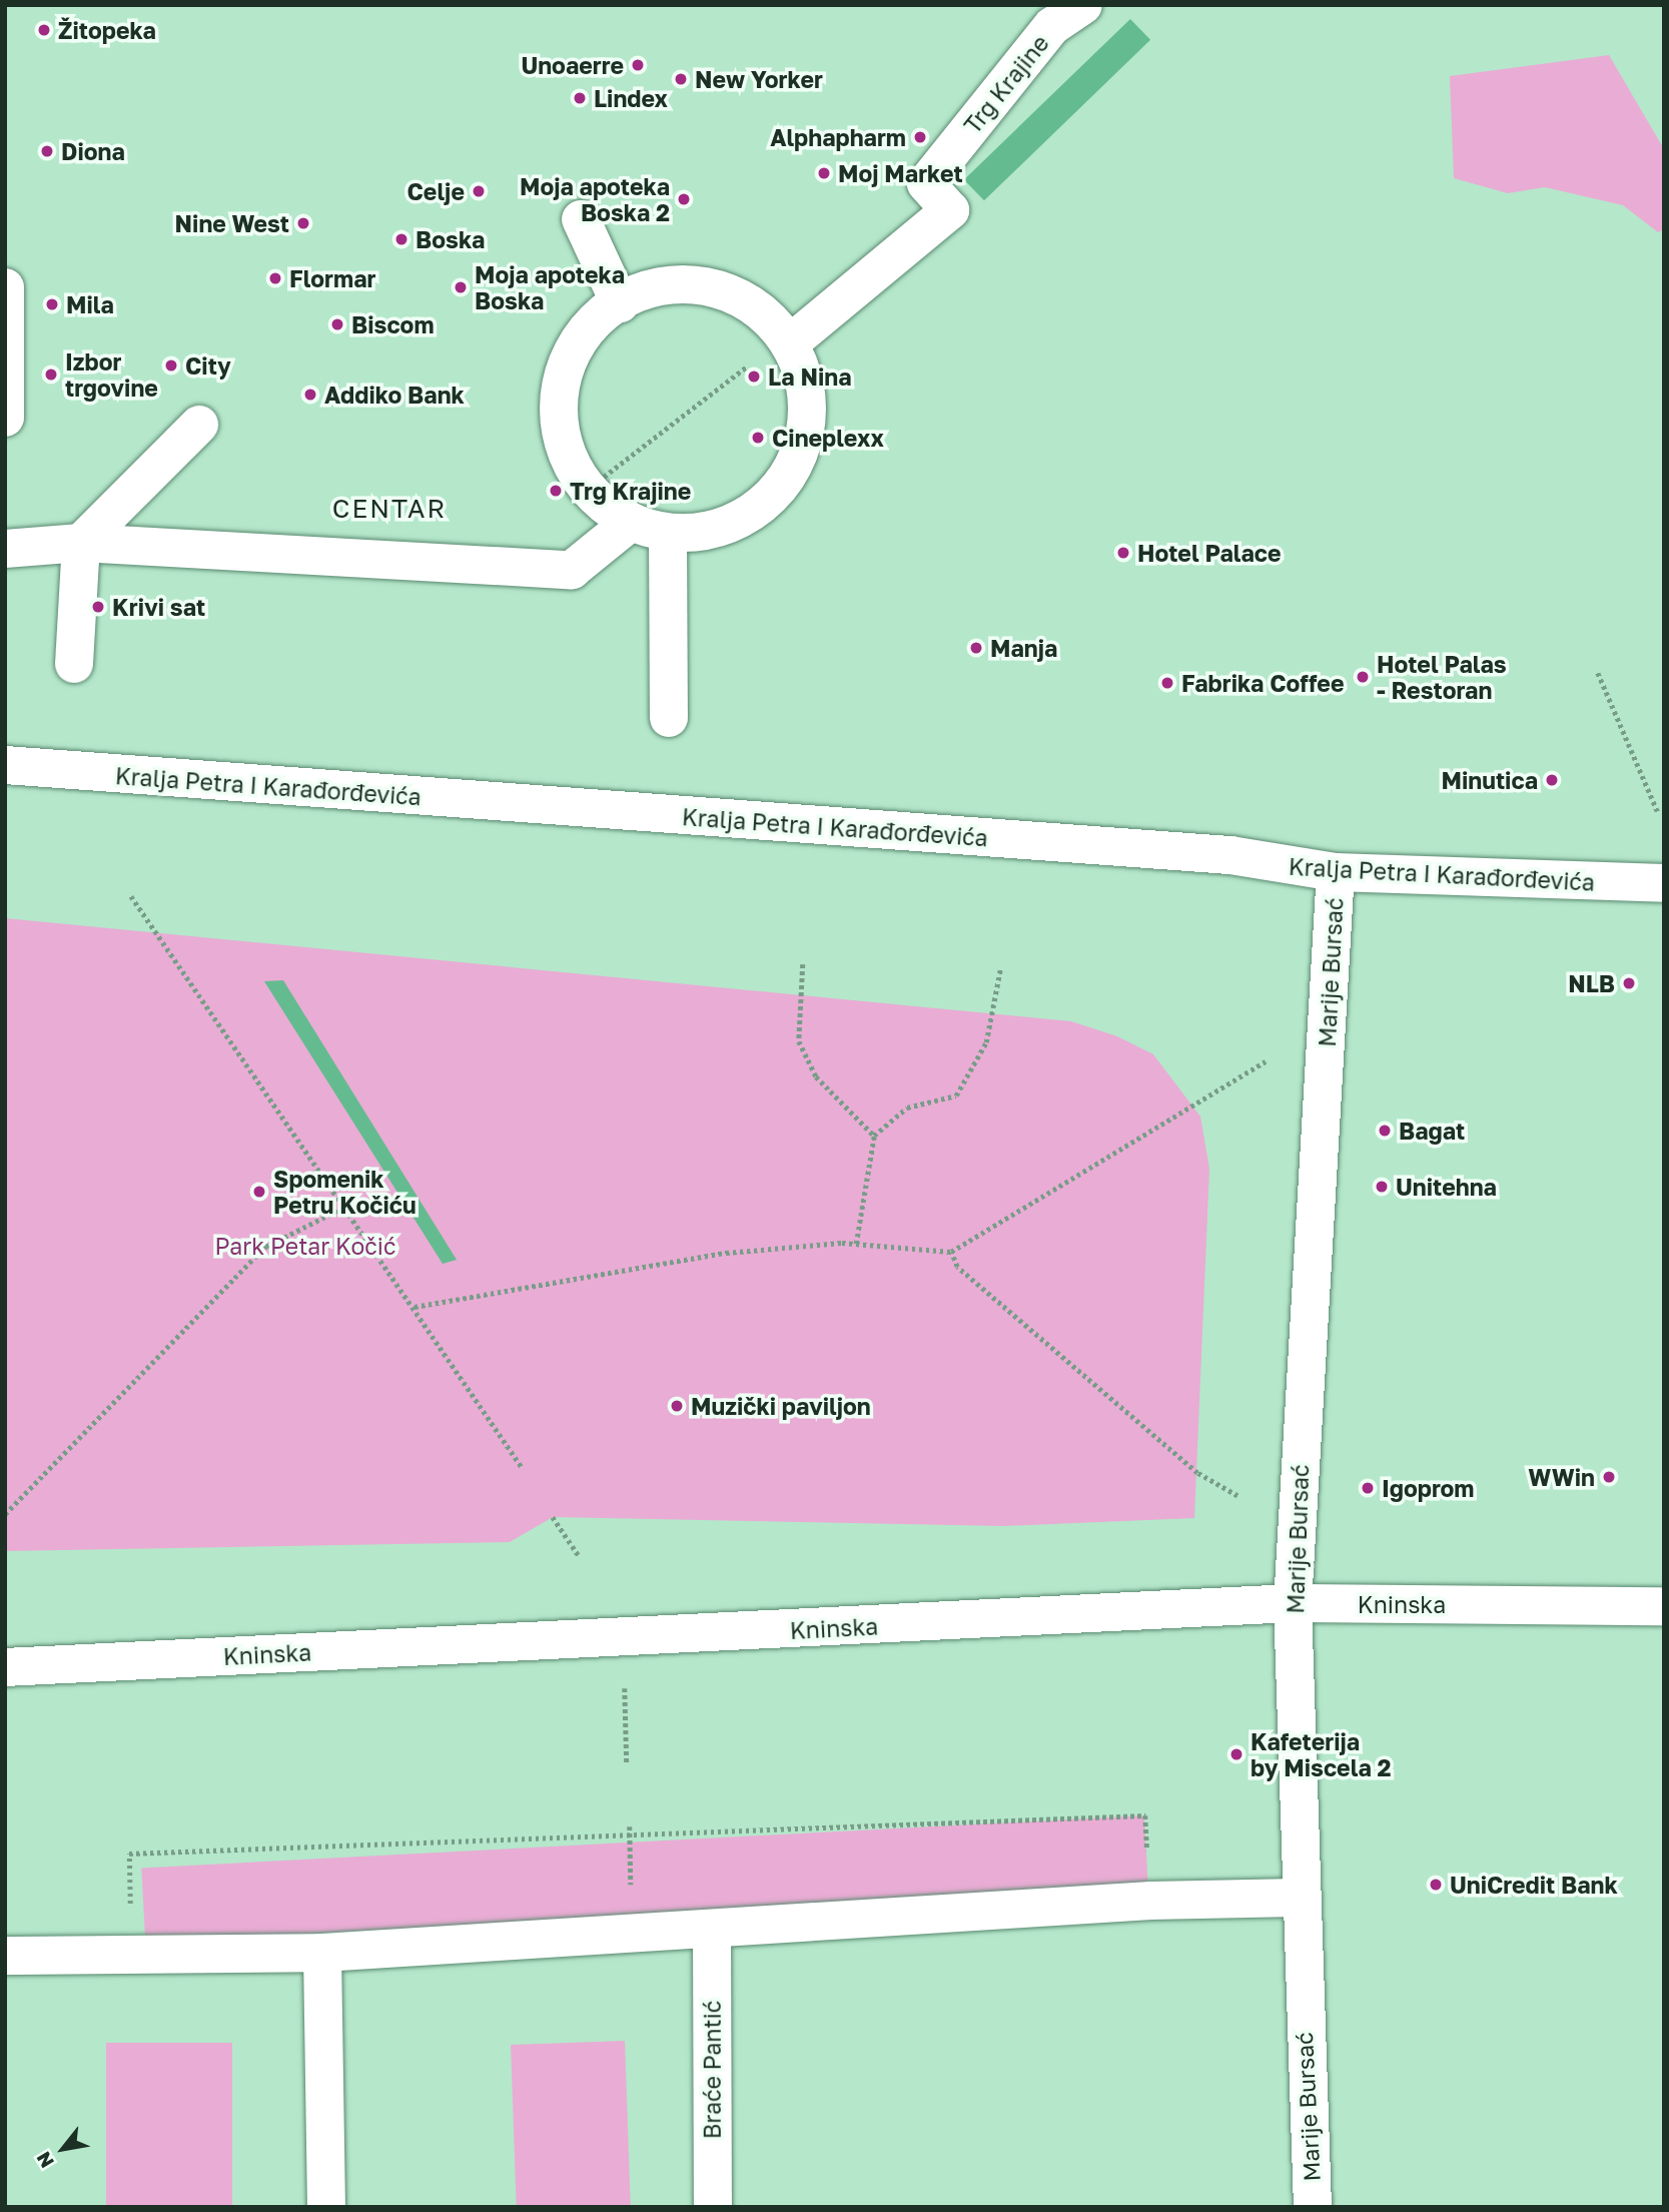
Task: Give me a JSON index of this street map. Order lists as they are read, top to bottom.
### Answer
{
  "streets": {
    "street": [
      "Trg Krajine",
      "Kralja Petra I Karađorđevića",
      "Marije Bursać",
      "Kninska",
      "Braće Pantić"
    ]
  },
  "crossings": [
    ["Kralja Petra I Karađorđevića", "Marije Bursać"],
    ["Marije Bursać", "Kninska"]
  ],
  "districts": ["CENTAR"],
  "parks": ["Park Petar Kočić"],
  "places": [
    "Žitopeka",
    "Unoaerre",
    "New Yorker",
    "Lindex",
    "Alphapharm",
    "Diona",
    "Moj Market",
    "Celje",
    "Moja apoteka Boska 2",
    "Nine West",
    "Boska",
    "Flormar",
    "Moja apoteka Boska",
    "Mila",
    "Biscom",
    "City",
    "Izbor trgovine",
    "La Nina",
    "Addiko Bank",
    "Cineplexx",
    "Trg Krajine",
    "Hotel Palace",
    "Krivi sat",
    "Manja",
    "Hotel Palas - Restoran",
    "Fabrika Coffee",
    "Minutica",
    "NLB",
    "Bagat",
    "Unitehna",
    "Spomenik Petru Kočiću",
    "Muzički paviljon",
    "WWin",
    "Igoprom",
    "Kafeterija by Miscela 2",
    "UniCredit Bank"
  ],
  "north": "bottom left"
}
